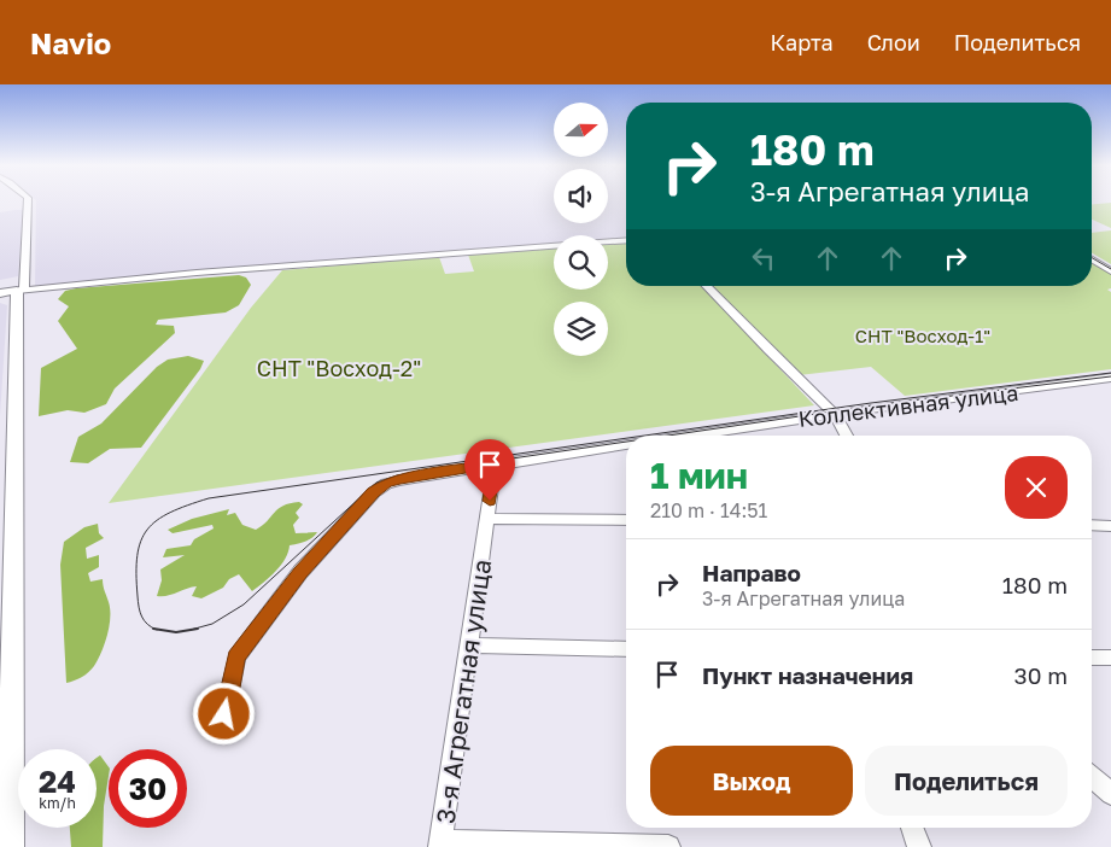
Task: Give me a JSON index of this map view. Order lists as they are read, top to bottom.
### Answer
{
  "streets": {
    "street": ["Коллективная улица", "3-я Агрегатная улица"]
  },
  "crossings": [
    ["Коллективная улица", "3-я Агрегатная улица"]
  ],
  "parks": ["СНТ \"Восход-1\"", "СНТ \"Восход-2\""],
  "north": "right",
  "page": {
    "header": "Navio",
    "nav": ["Карта", "Слои", "Поделиться"],
    "turn": ["180 m", "3-я Агрегатная улица"],
    "heading": ["1 мин", "210 m · 14:51"],
    "list": [
      {
        "name": "Направо",
        "note": "3-я Агрегатная улица",
        "value": "180 m"
      },
      {
        "name": "Пункт назначения",
        "value": "30 m"
      }
    ],
    "buttons": ["Выход", "Поделиться"],
    "speed": "24 km/h",
    "limit": "30"
  }
}
